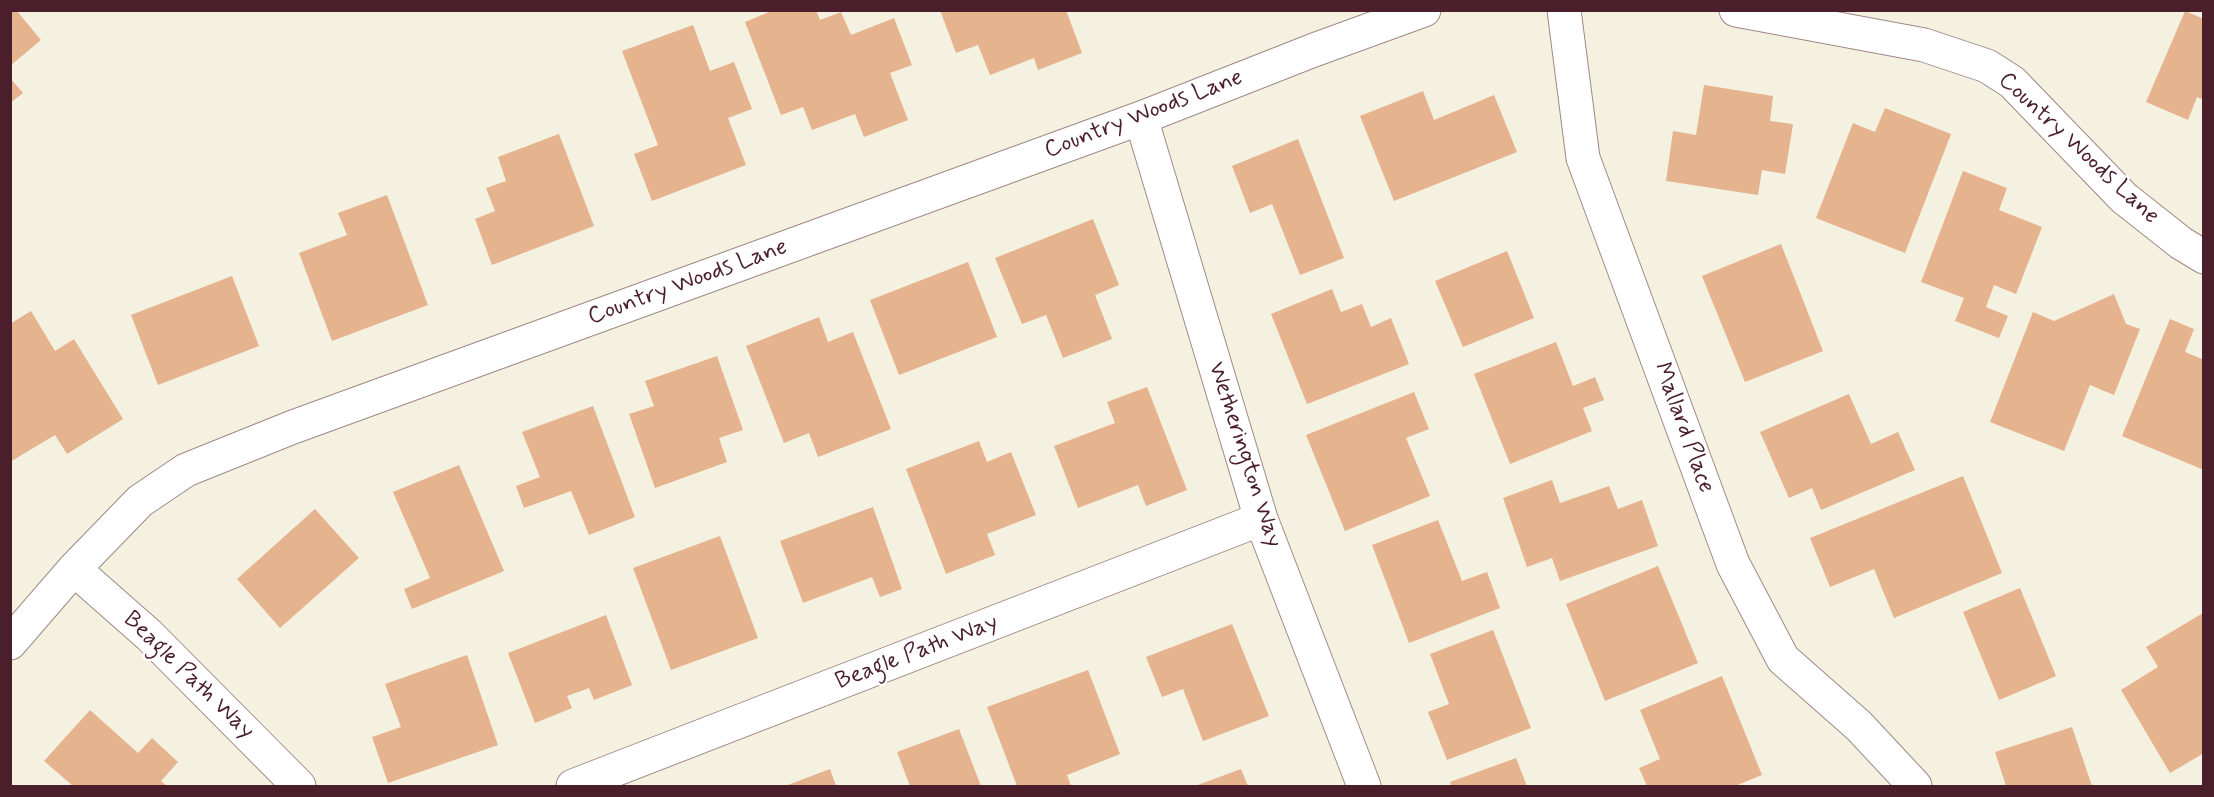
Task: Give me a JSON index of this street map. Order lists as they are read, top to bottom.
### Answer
{
  "streets": {
    "street": [
      "Country Woods Lane",
      "Mallard Place",
      "Wetherington Way",
      "Beagle Path Way"
    ]
  },
  "crossings": [
    ["Country Woods Lane", "Wetherington Way"],
    ["Country Woods Lane", "Beagle Path Way"],
    ["Wetherington Way", "Beagle Path Way"]
  ]
}
